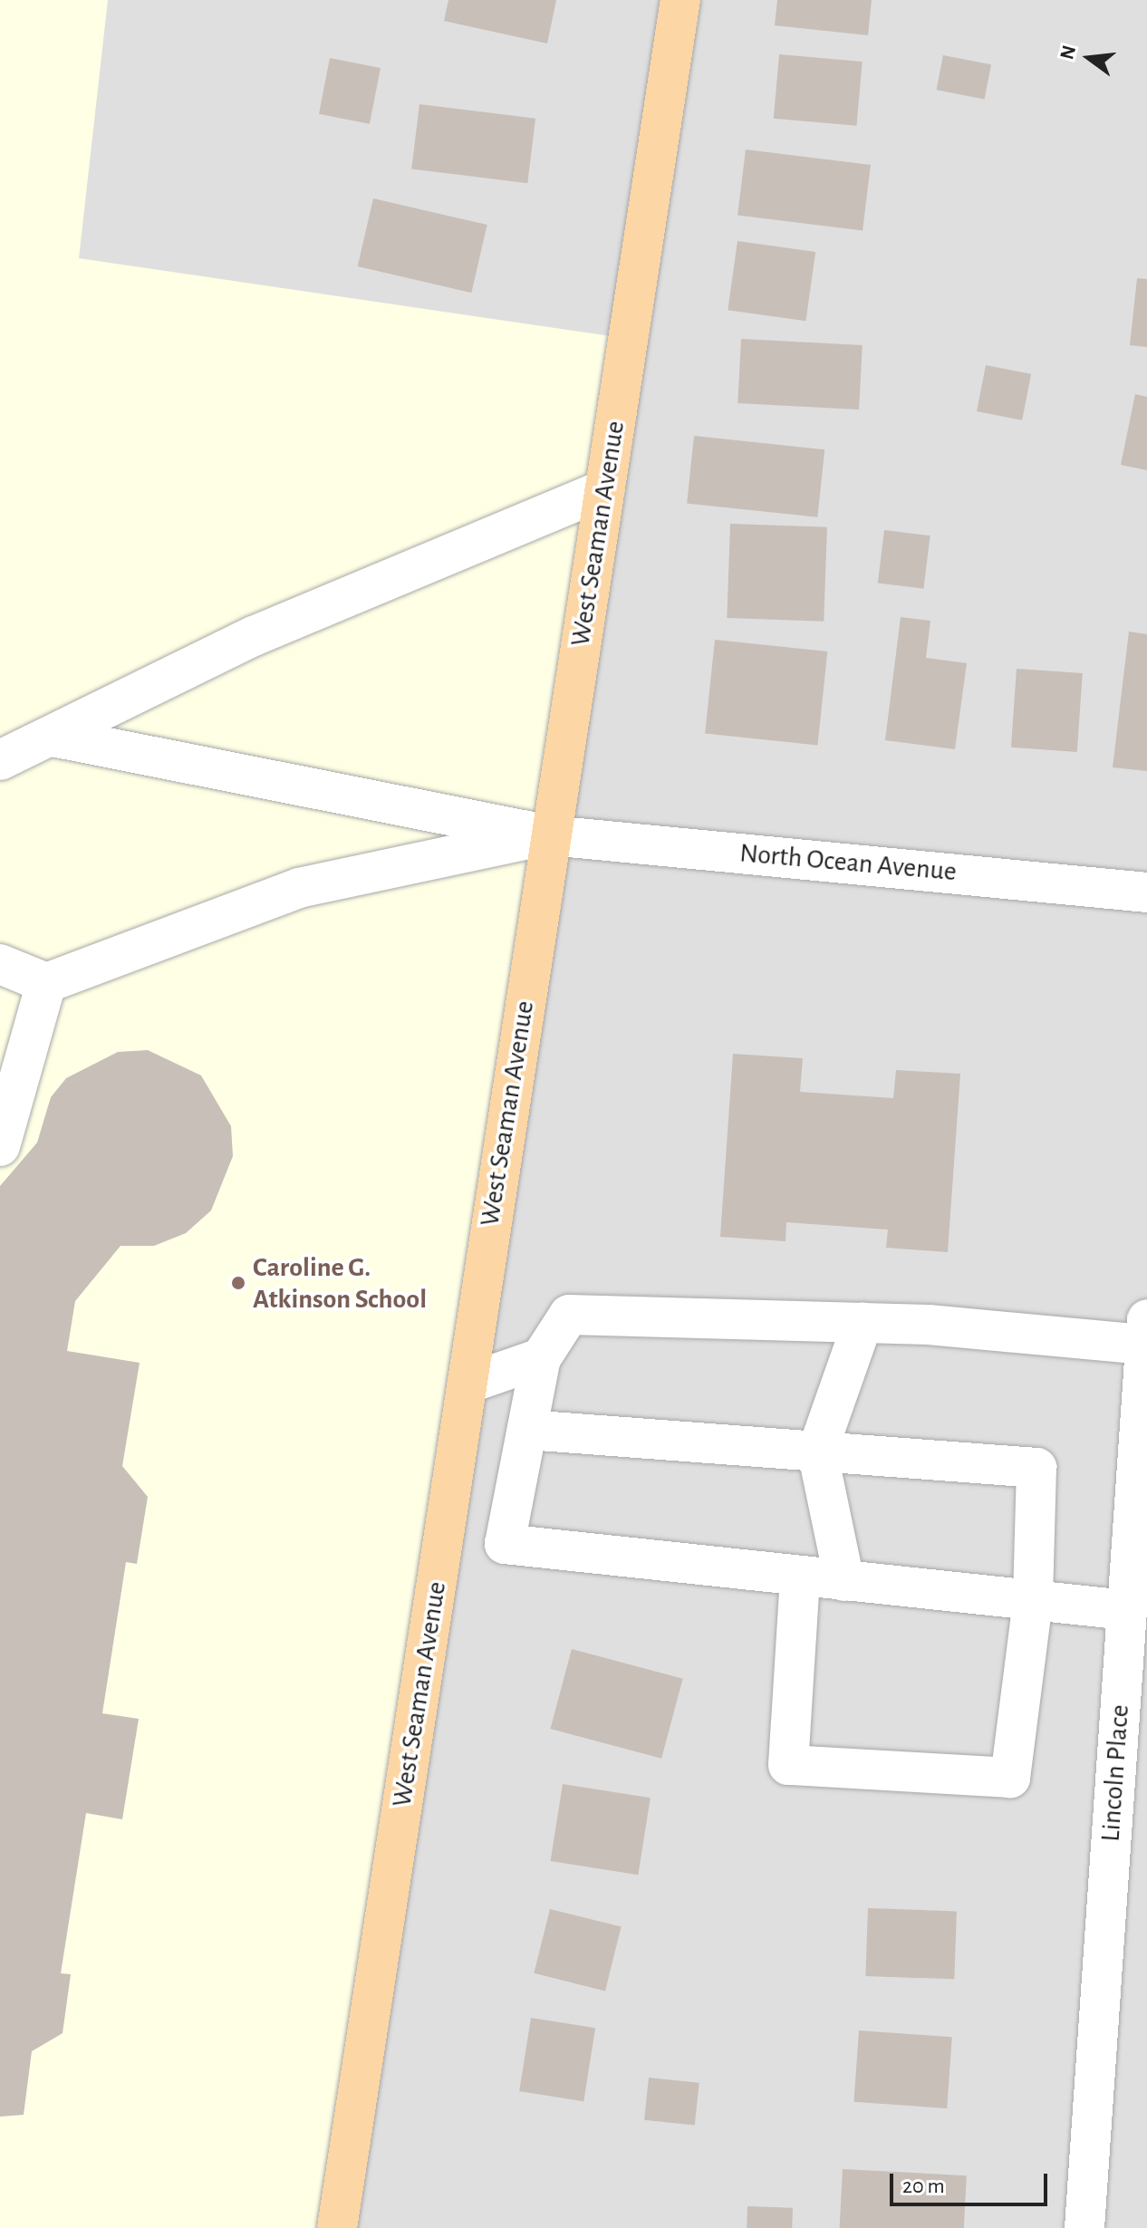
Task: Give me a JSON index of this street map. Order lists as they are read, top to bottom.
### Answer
{
  "streets": {
    "main road": ["West Seaman Avenue"],
    "street": ["North Ocean Avenue", "Lincoln Place"]
  },
  "crossings": [
    ["West Seaman Avenue", "North Ocean Avenue"]
  ],
  "places": ["Caroline G. Atkinson School"],
  "scale_bar": "20 m",
  "north": "left"
}
